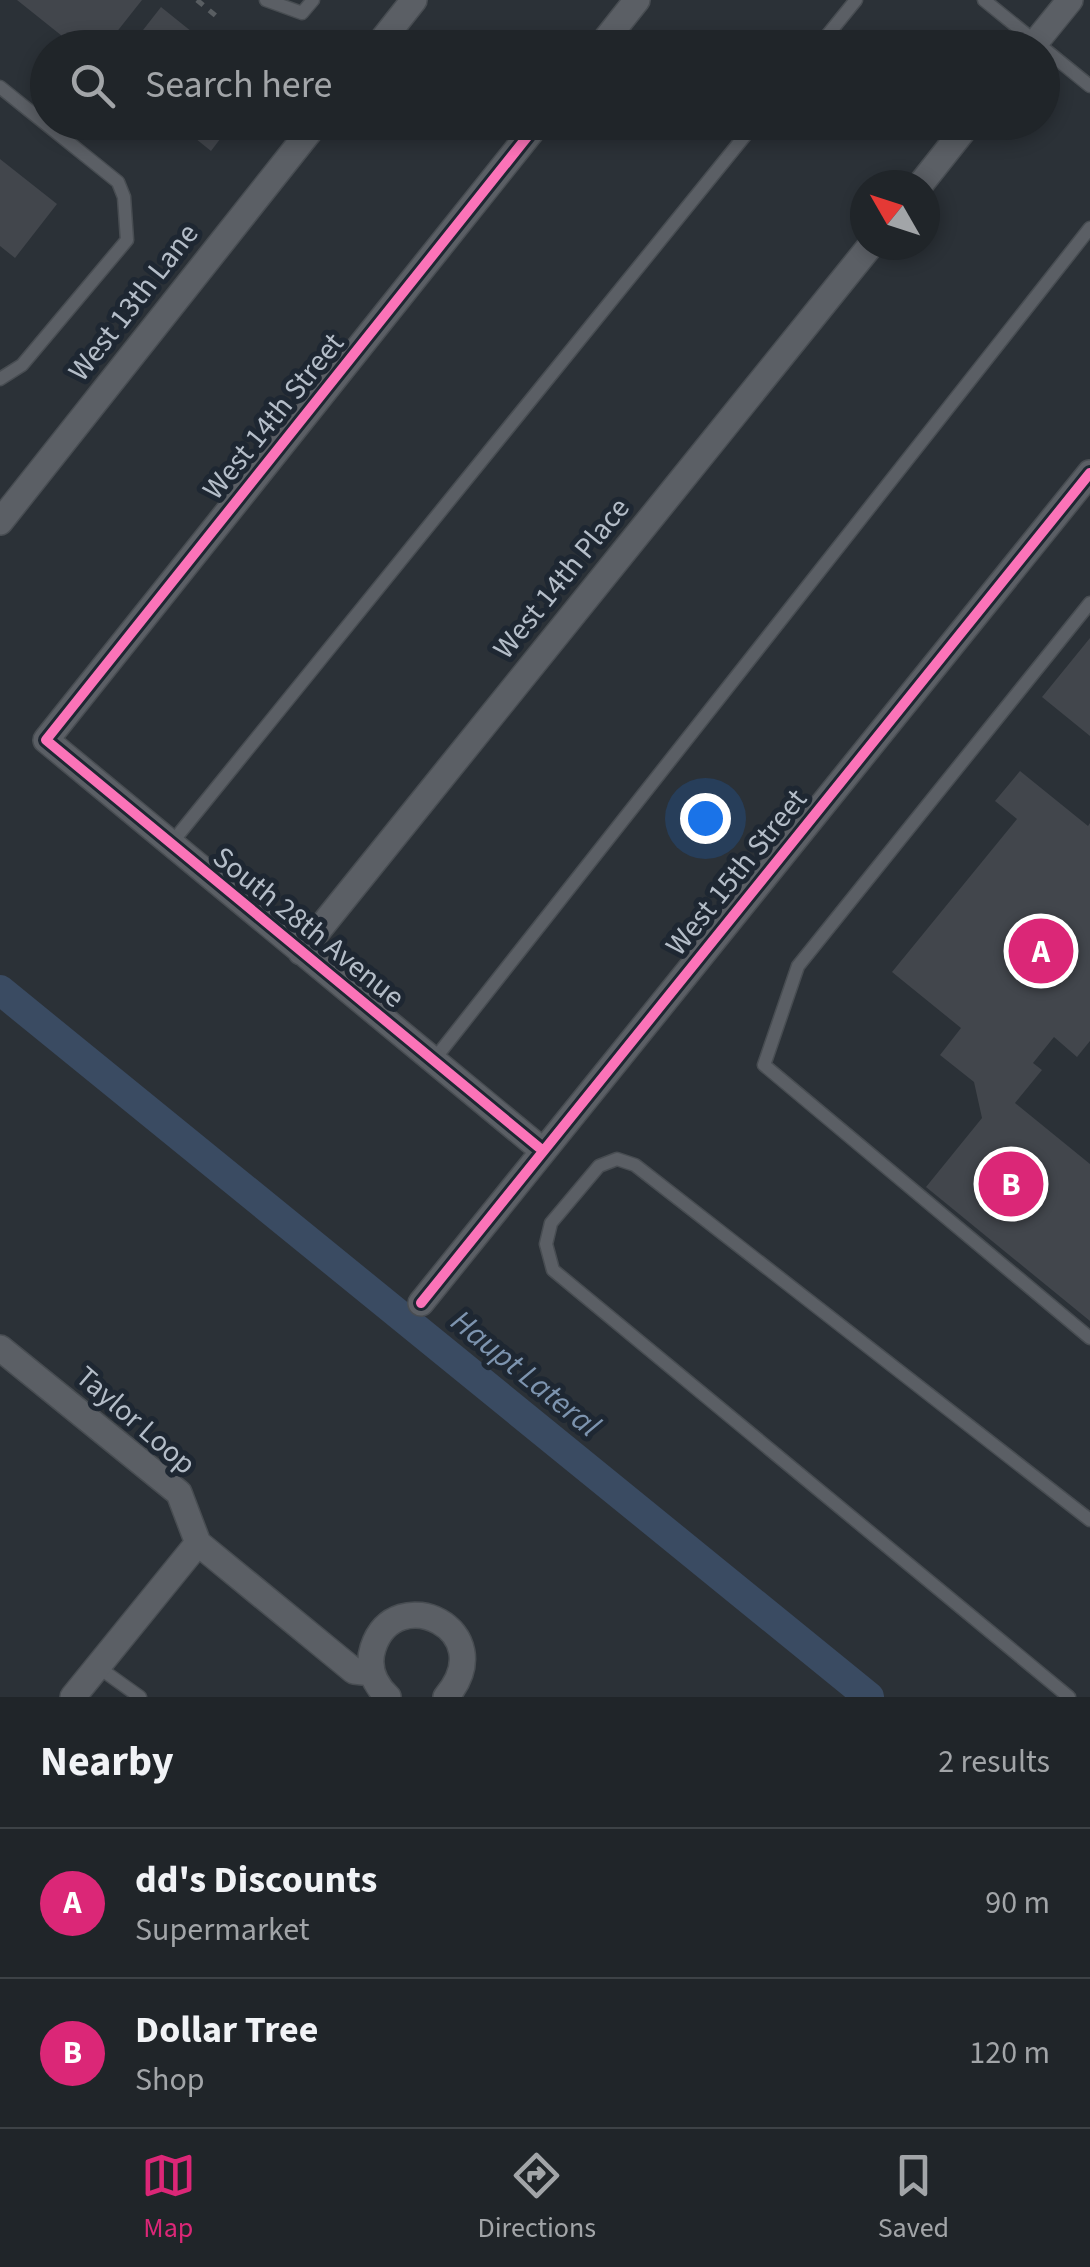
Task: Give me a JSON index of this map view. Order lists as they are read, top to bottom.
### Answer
{
  "streets": {
    "street": [
      "West 13th Lane",
      "West 14th Street",
      "West 14th Place",
      "West 15th Street",
      "South 28th Avenue",
      "Taylor Loop"
    ]
  },
  "crossings": [
    ["West 14th Street", "South 28th Avenue"],
    ["West 14th Place", "South 28th Avenue"],
    ["West 15th Street", "South 28th Avenue"]
  ],
  "water": ["Haupt Lateral"],
  "north": "top left",
  "page": {
    "search": "Search here",
    "pins": ["A", "B"],
    "heading": ["Nearby", "2 results"],
    "list": [
      {
        "mark": "A",
        "name": "dd's Discounts",
        "note": "Supermarket",
        "value": "90 m"
      },
      {
        "mark": "B",
        "name": "Dollar Tree",
        "note": "Shop",
        "value": "120 m"
      }
    ],
    "nav": ["Map", "Directions", "Saved"]
  }
}
